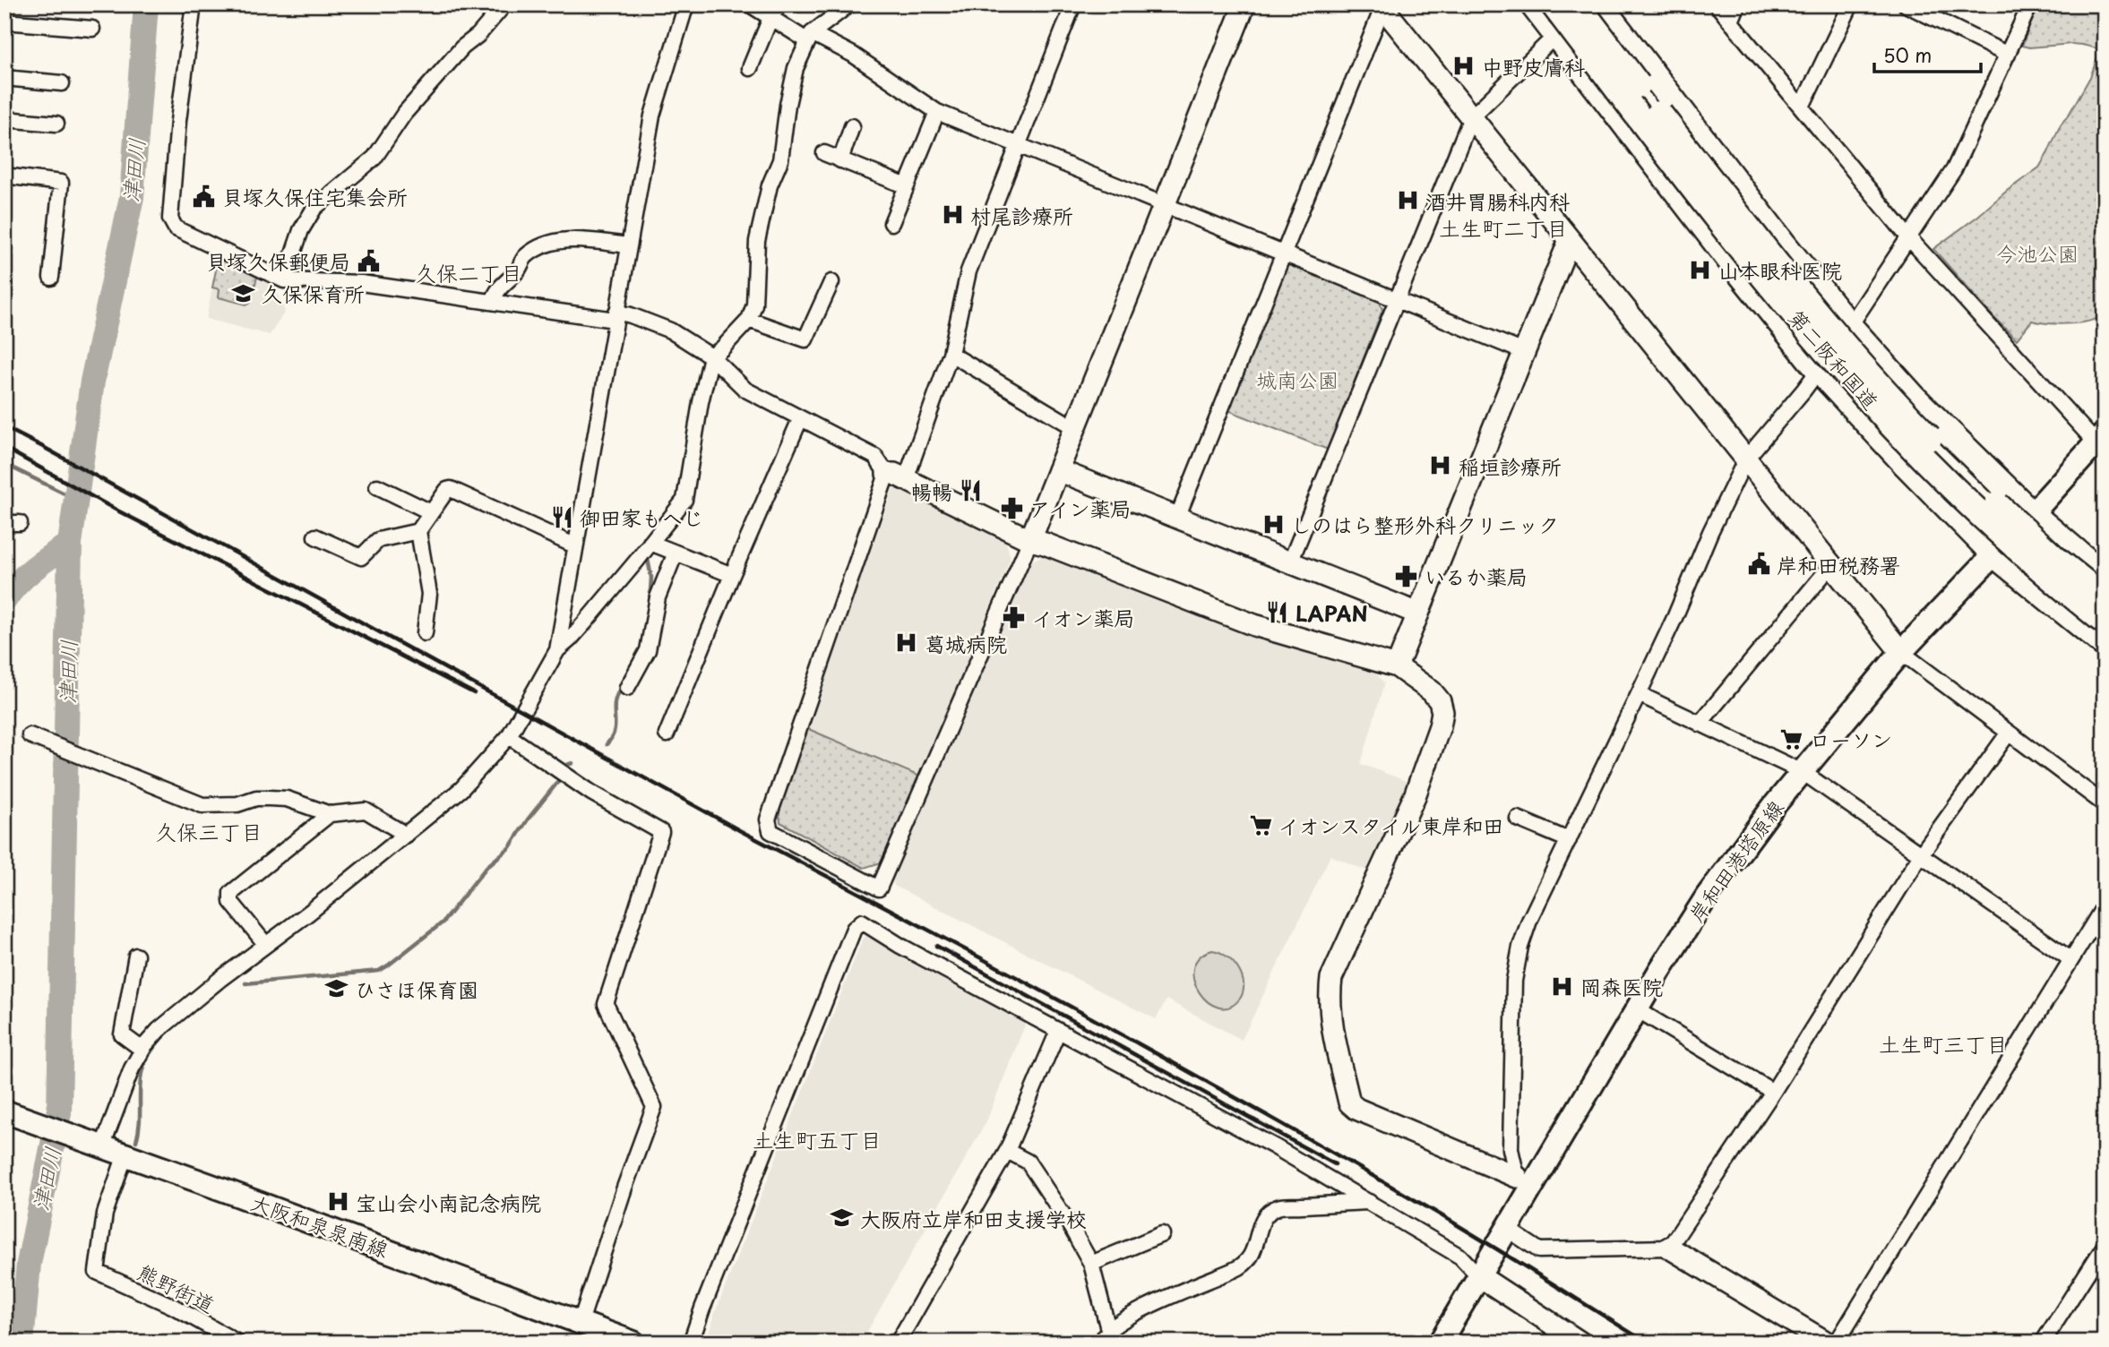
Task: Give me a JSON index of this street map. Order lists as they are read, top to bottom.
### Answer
{
  "streets": {
    "highway": ["第二阪和国道"],
    "main road": ["岸和田港塔原線", "大阪和泉泉南線"],
    "street": ["熊野街道"]
  },
  "crossings": [
    ["大阪和泉泉南線", "熊野街道"]
  ],
  "districts": [
    "土生町二丁目",
    "久保二丁目",
    "久保三丁目",
    "土生町三丁目",
    "土生町五丁目"
  ],
  "water": ["津田川"],
  "parks": ["今池公園", "城南公園"],
  "places": {
    "hospital": [
      "中野皮膚科",
      "酒井胃腸科内科",
      "村尾診療所",
      "山本眼科医院",
      "稲垣診療所",
      "しのはら整形外科クリニック",
      "葛城病院",
      "岡森医院",
      "宝山会小南記念病院"
    ],
    "public building": ["貝塚久保住宅集会所", "貝塚久保郵便局", "岸和田税務署"],
    "school or university": ["久保保育所", "ひさほ保育園", "大阪府立岸和田支援学校"],
    "restaurant": ["暢暢", "御田家もへじ", "LAPAN"],
    "pharmacy": ["アイン薬局", "いるか薬局", "イオン薬局"],
    "supermarket": ["ローソン", "イオンスタイル東岸和田"]
  },
  "scale_bar": "50 m"
}
